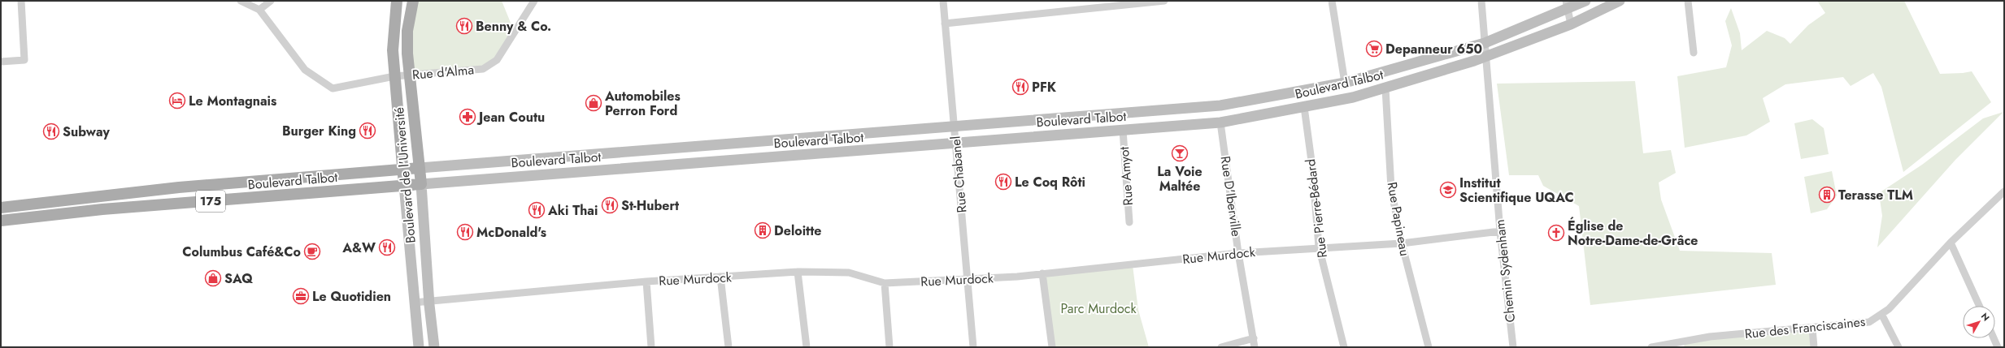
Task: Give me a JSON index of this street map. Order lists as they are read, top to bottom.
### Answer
{
  "streets": {
    "main road": ["Boulevard Talbot", "Boulevard de l'Université", "175"],
    "street": [
      "Rue d'Alma",
      "Rue Chabanel",
      "Rue Amyot",
      "Rue D'Iberville",
      "Rue Pierre-Bédard",
      "Rue Papineau",
      "Rue Murdock",
      "Chemin Sydenham",
      "Rue des Franciscaines"
    ]
  },
  "crossings": [
    ["Rue d'Alma", "Boulevard de l'Université"],
    ["Boulevard Talbot", "Rue Chabanel"],
    ["Boulevard Talbot", "Boulevard de l'Université"],
    ["Boulevard Talbot", "Rue Amyot"],
    ["Boulevard Talbot", "Rue D'Iberville"],
    ["Boulevard Talbot", "Rue Pierre-Bédard"],
    ["Boulevard Talbot", "Rue Papineau"],
    ["Boulevard Talbot", "Chemin Sydenham"],
    ["Rue Chabanel", "Rue Murdock"],
    ["Boulevard de l'Université", "Rue Murdock"],
    ["Rue D'Iberville", "Rue Murdock"],
    ["Rue Pierre-Bédard", "Rue Murdock"],
    ["Rue Papineau", "Rue Murdock"],
    ["Rue Murdock", "Chemin Sydenham"]
  ],
  "parks": ["Parc Murdock"],
  "places": {
    "restaurant": [
      "Benny & Co.",
      "PFK",
      "Burger King",
      "Subway",
      "Le Coq Rôti",
      "St-Hubert",
      "Aki Thai",
      "McDonald's",
      "A&W"
    ],
    "supermarket": ["Depanneur 650"],
    "hotel": ["Le Montagnais"],
    "shop": ["Automobiles Perron Ford", "SAQ"],
    "pharmacy": ["Jean Coutu"],
    "bar": ["La Voie Maltée"],
    "school or university": ["Institut Scientifique UQAC"],
    "building": ["Terasse TLM", "Deloitte"],
    "church": ["Église de Notre-Dame-de-Grâce"],
    "cafe": ["Columbus Café&Co"],
    "office": ["Le Quotidien"]
  },
  "north": "top right"
}
